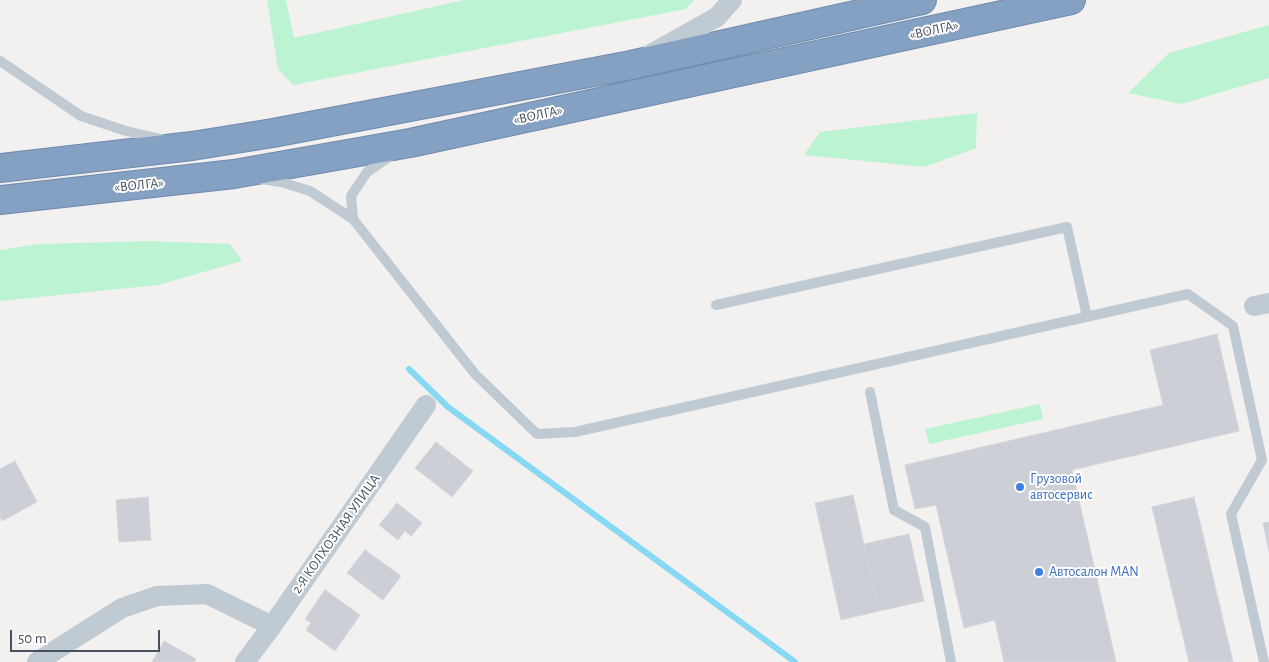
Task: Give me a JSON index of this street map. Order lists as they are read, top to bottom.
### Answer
{
  "streets": {
    "highway": ["«ВОЛГА»"],
    "street": ["2-Я КОЛХОЗНАЯ УЛИЦА"]
  },
  "places": ["Грузовой автосервис", "Автосалон MAN"],
  "scale_bar": "50 m"
}
